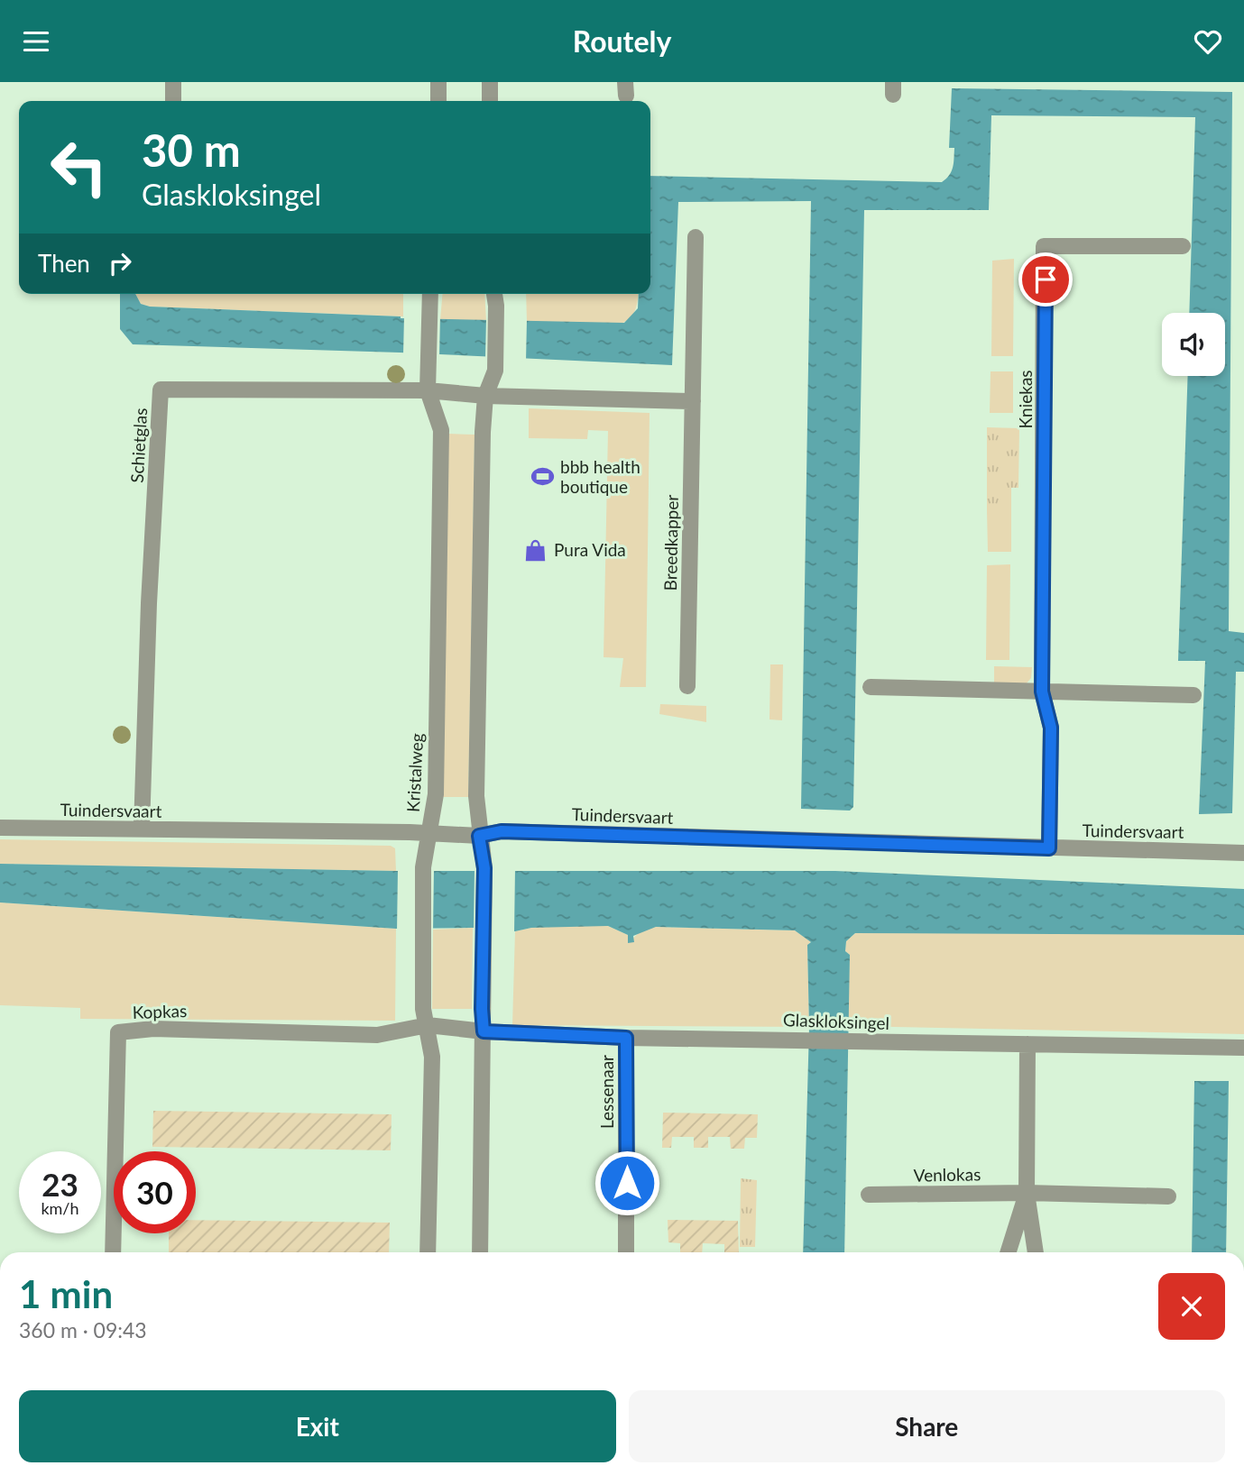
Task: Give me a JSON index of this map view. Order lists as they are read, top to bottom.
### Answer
{
  "streets": {
    "street": [
      "Kniekas",
      "Schietglas",
      "Breedkapper",
      "Kristalweg",
      "Tuindersvaart",
      "Kopkas",
      "Glaskloksingel",
      "Lessenaar",
      "Venlokas"
    ]
  },
  "crossings": [
    ["Kniekas", "Tuindersvaart"],
    ["Schietglas", "Kristalweg"],
    ["Schietglas", "Tuindersvaart"],
    ["Kristalweg", "Tuindersvaart"],
    ["Kristalweg", "Kopkas"],
    ["Kristalweg", "Glaskloksingel"],
    ["Kopkas", "Glaskloksingel"],
    ["Glaskloksingel", "Lessenaar"]
  ],
  "places": {
    "sports": ["bbb health boutique"],
    "shop": ["Pura Vida"]
  },
  "page": {
    "header": "Routely",
    "turn": ["30 m", "Glaskloksingel"],
    "then": "Then",
    "speed": "23 km/h",
    "limit": "30",
    "heading": ["1 min", "360 m · 09:43"],
    "buttons": ["Exit", "Share"]
  }
}
